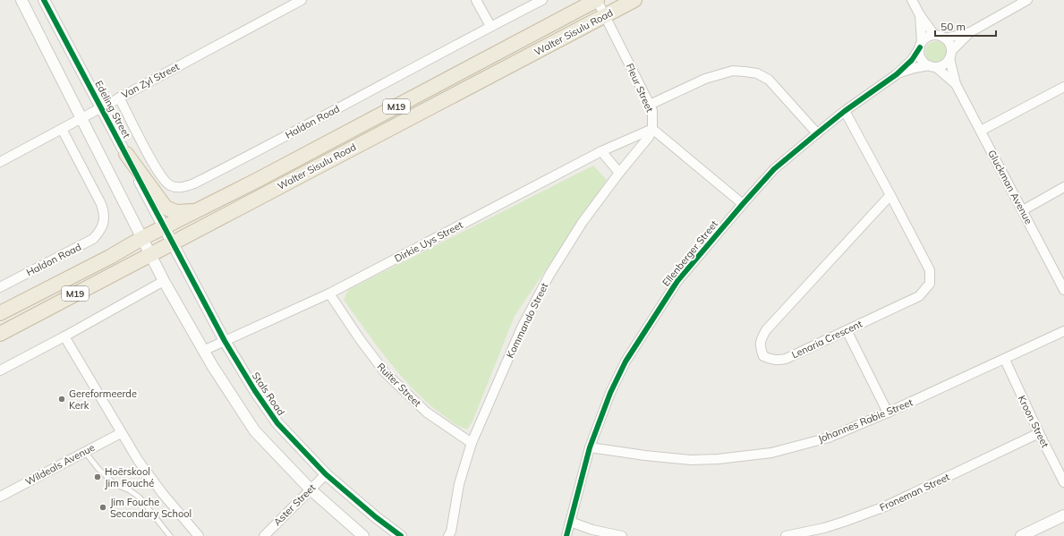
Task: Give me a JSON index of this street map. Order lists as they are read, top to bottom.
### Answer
{
  "streets": {
    "highway": ["Walter Sisulu Road", "M19"],
    "street": [
      "Van Zyl Street",
      "Fleur Street",
      "Edeling Street",
      "Haldon Road",
      "Gluckman Avenue",
      "Dirkie Uys Street",
      "Ellenberger Street",
      "Kommando Street",
      "Lenaria Crescent",
      "Ruiter Street",
      "Stals Road",
      "Johannes Rabie Street",
      "Kroon Street",
      "Wildeals Avenue",
      "Froneman Street",
      "Aster Street"
    ]
  },
  "crossings": [
    ["Walter Sisulu Road", "Fleur Street"],
    ["Walter Sisulu Road", "Edeling Street"],
    ["Walter Sisulu Road", "Stals Road"],
    ["Van Zyl Street", "Edeling Street"],
    ["Van Zyl Street", "Haldon Road"],
    ["Fleur Street", "Dirkie Uys Street"],
    ["Fleur Street", "Kommando Street"],
    ["Edeling Street", "Stals Road"],
    ["Gluckman Avenue", "Ellenberger Street"],
    ["Dirkie Uys Street", "Kommando Street"],
    ["Dirkie Uys Street", "Ruiter Street"],
    ["Dirkie Uys Street", "Stals Road"],
    ["Ellenberger Street", "Lenaria Crescent"],
    ["Ellenberger Street", "Johannes Rabie Street"],
    ["Kommando Street", "Ruiter Street"],
    ["Stals Road", "Aster Street"],
    ["Johannes Rabie Street", "Kroon Street"],
    ["Kroon Street", "Froneman Street"]
  ],
  "places": ["Gereformeerde Kerk", "Hoërskool Jim Fouché", "Jim Fouche Secondary School"],
  "scale_bar": "50 m"
}
